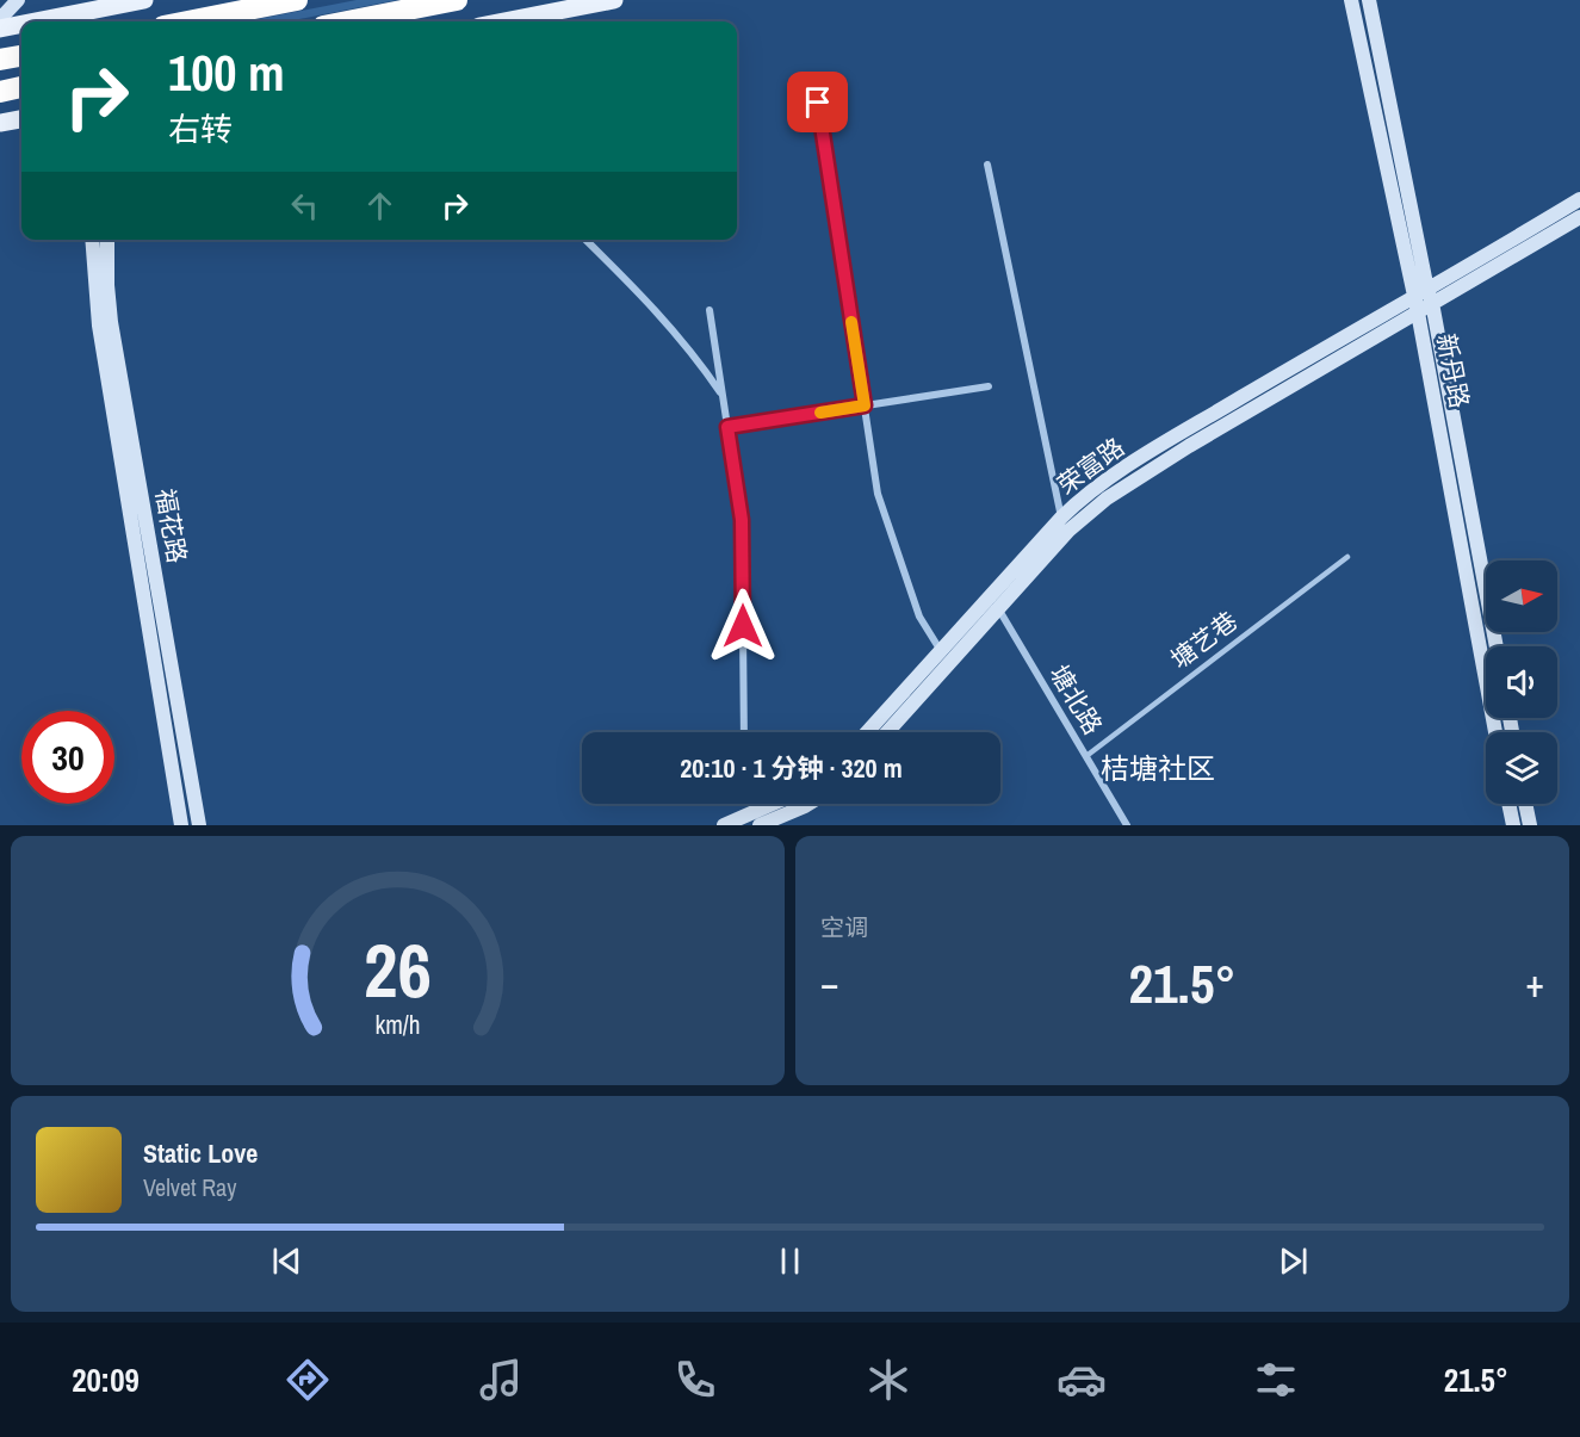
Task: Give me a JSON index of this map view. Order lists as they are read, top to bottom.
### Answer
{
  "streets": {
    "street": [
      "新丹路",
      "荣富路",
      "福花路",
      "塘北路"
    ],
    "lane": ["塘艺巷"]
  },
  "crossings": [
    ["新丹路", "荣富路"],
    ["荣富路", "塘北路"],
    ["塘艺巷", "塘北路"]
  ],
  "districts": ["桔塘社区"],
  "north": "right",
  "page": {
    "turn": ["100 m", "右转"],
    "limit": "30",
    "trip": "20:10 · 1 分钟 · 320 m",
    "tile": "空调",
    "heat": ["−", "21.5°", "+"],
    "song": ["Static Love", "Velvet Ray"],
    "tabs": ["20:09", "21.5°"],
    "gauge": ["26", "km/h"]
  }
}
